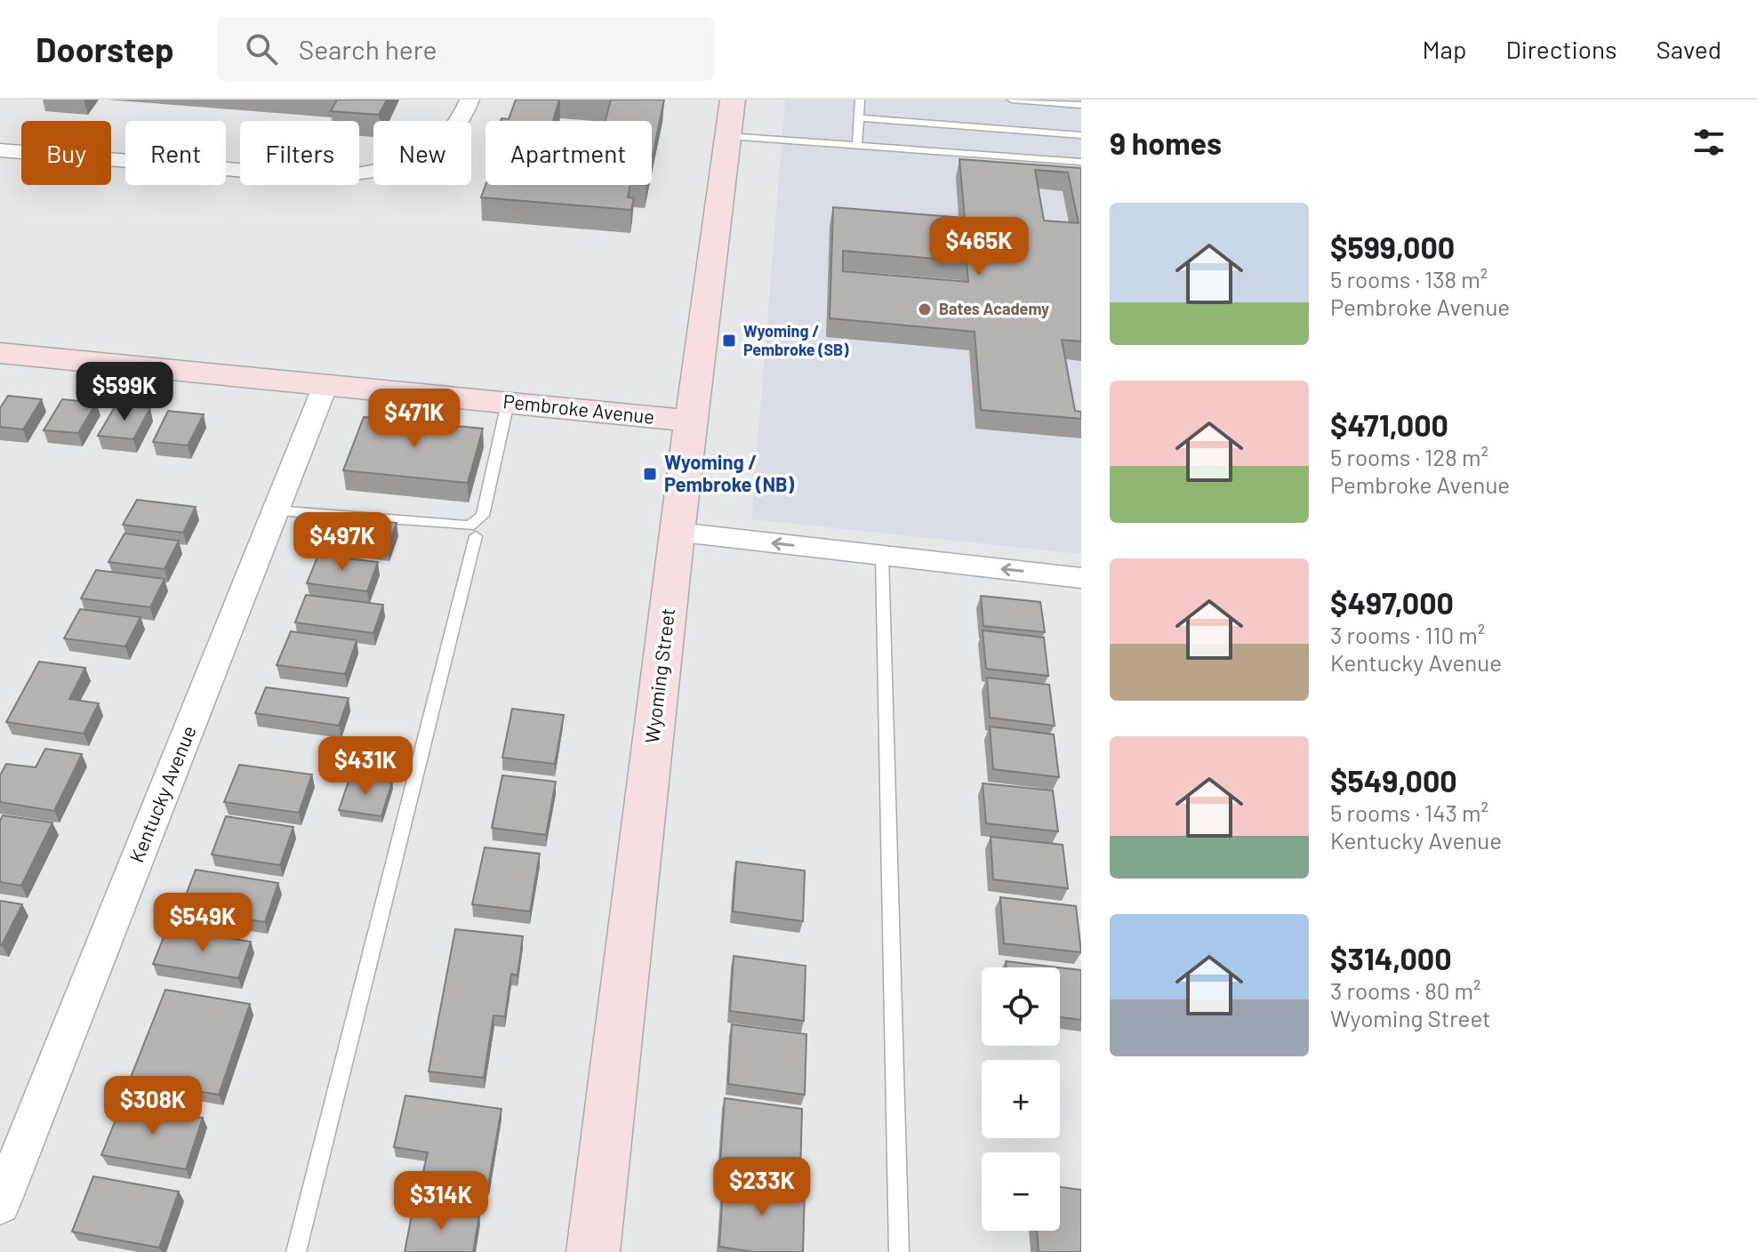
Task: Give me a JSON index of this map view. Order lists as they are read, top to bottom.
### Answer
{
  "streets": {
    "street": ["Pembroke Avenue", "Wyoming Street", "Kentucky Avenue"]
  },
  "crossings": [
    ["Pembroke Avenue", "Wyoming Street"],
    ["Pembroke Avenue", "Kentucky Avenue"]
  ],
  "places": {
    "other": ["Bates Academy"],
    "transit": ["Wyoming / Pembroke (SB)", "Wyoming / Pembroke (NB)"]
  },
  "page": {
    "header": "Doorstep",
    "search": "Search here",
    "nav": ["Map", "Directions", "Saved"],
    "heading": "9 homes",
    "chip": [
      "Buy",
      "Rent",
      "Filters",
      "New",
      "Apartment"
    ],
    "list": [
      {
        "name": "$599,000",
        "note": "5 rooms · 138 m² · Pembroke Avenue"
      },
      {
        "name": "$471,000",
        "note": "5 rooms · 128 m² · Pembroke Avenue"
      },
      {
        "name": "$497,000",
        "note": "3 rooms · 110 m² · Kentucky Avenue"
      },
      {
        "name": "$549,000",
        "note": "5 rooms · 143 m² · Kentucky Avenue"
      },
      {
        "name": "$314,000",
        "note": "3 rooms · 80 m² · Wyoming Street"
      }
    ],
    "price": [
      "$465K",
      "$599K",
      "$471K",
      "$497K",
      "$431K",
      "$549K",
      "$308K",
      "$233K",
      "$314K"
    ],
    "map_buttons": ["+", "−"]
  }
}
